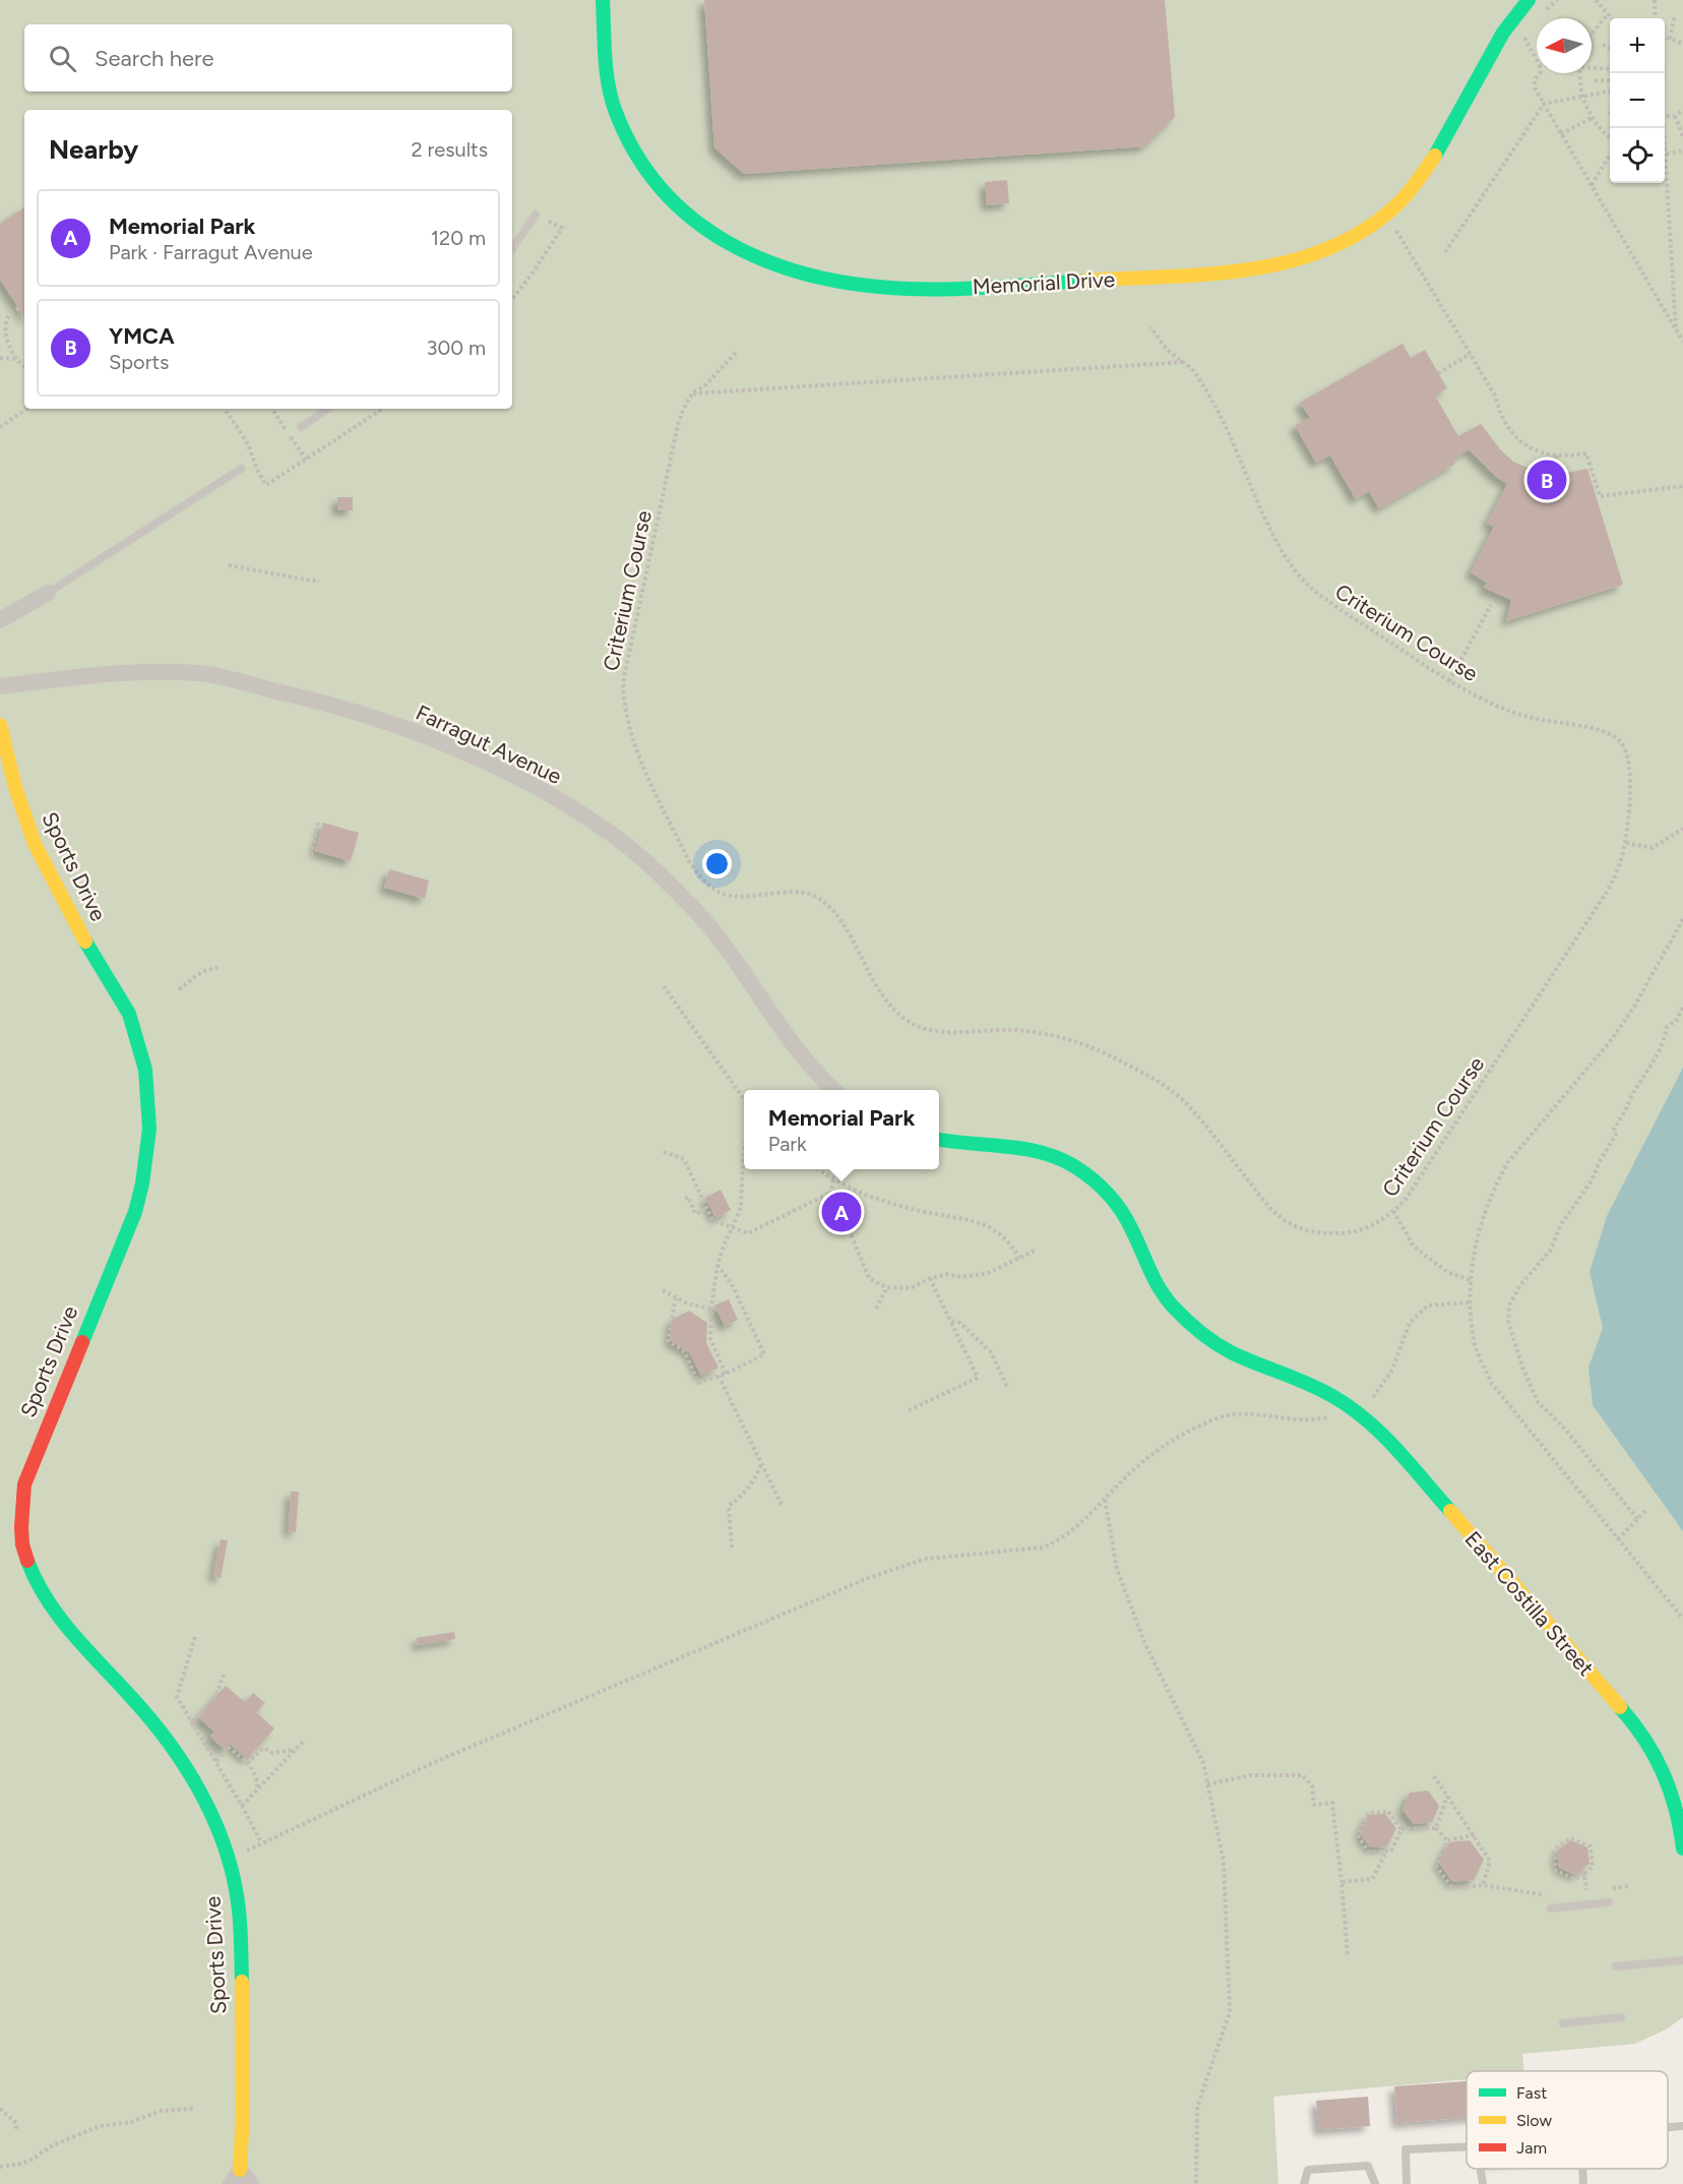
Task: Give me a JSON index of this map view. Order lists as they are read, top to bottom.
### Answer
{
  "streets": {
    "street": [
      "Memorial Drive",
      "Farragut Avenue",
      "Sports Drive",
      "East Costilla Street"
    ],
    "path": ["Criterium Course"]
  },
  "legend": ["Fast", "Slow", "Jam"],
  "north": "left",
  "page": {
    "map_buttons": ["+", "−"],
    "search": "Search here",
    "heading": ["Nearby", "2 results"],
    "list": [
      {
        "mark": "A",
        "name": "Memorial Park",
        "note": "Park · Farragut Avenue",
        "value": "120 m"
      },
      {
        "mark": "B",
        "name": "YMCA",
        "note": "Sports",
        "value": "300 m"
      }
    ],
    "pins": ["B", "A"],
    "popup": ["Memorial Park", "Park"]
  }
}
